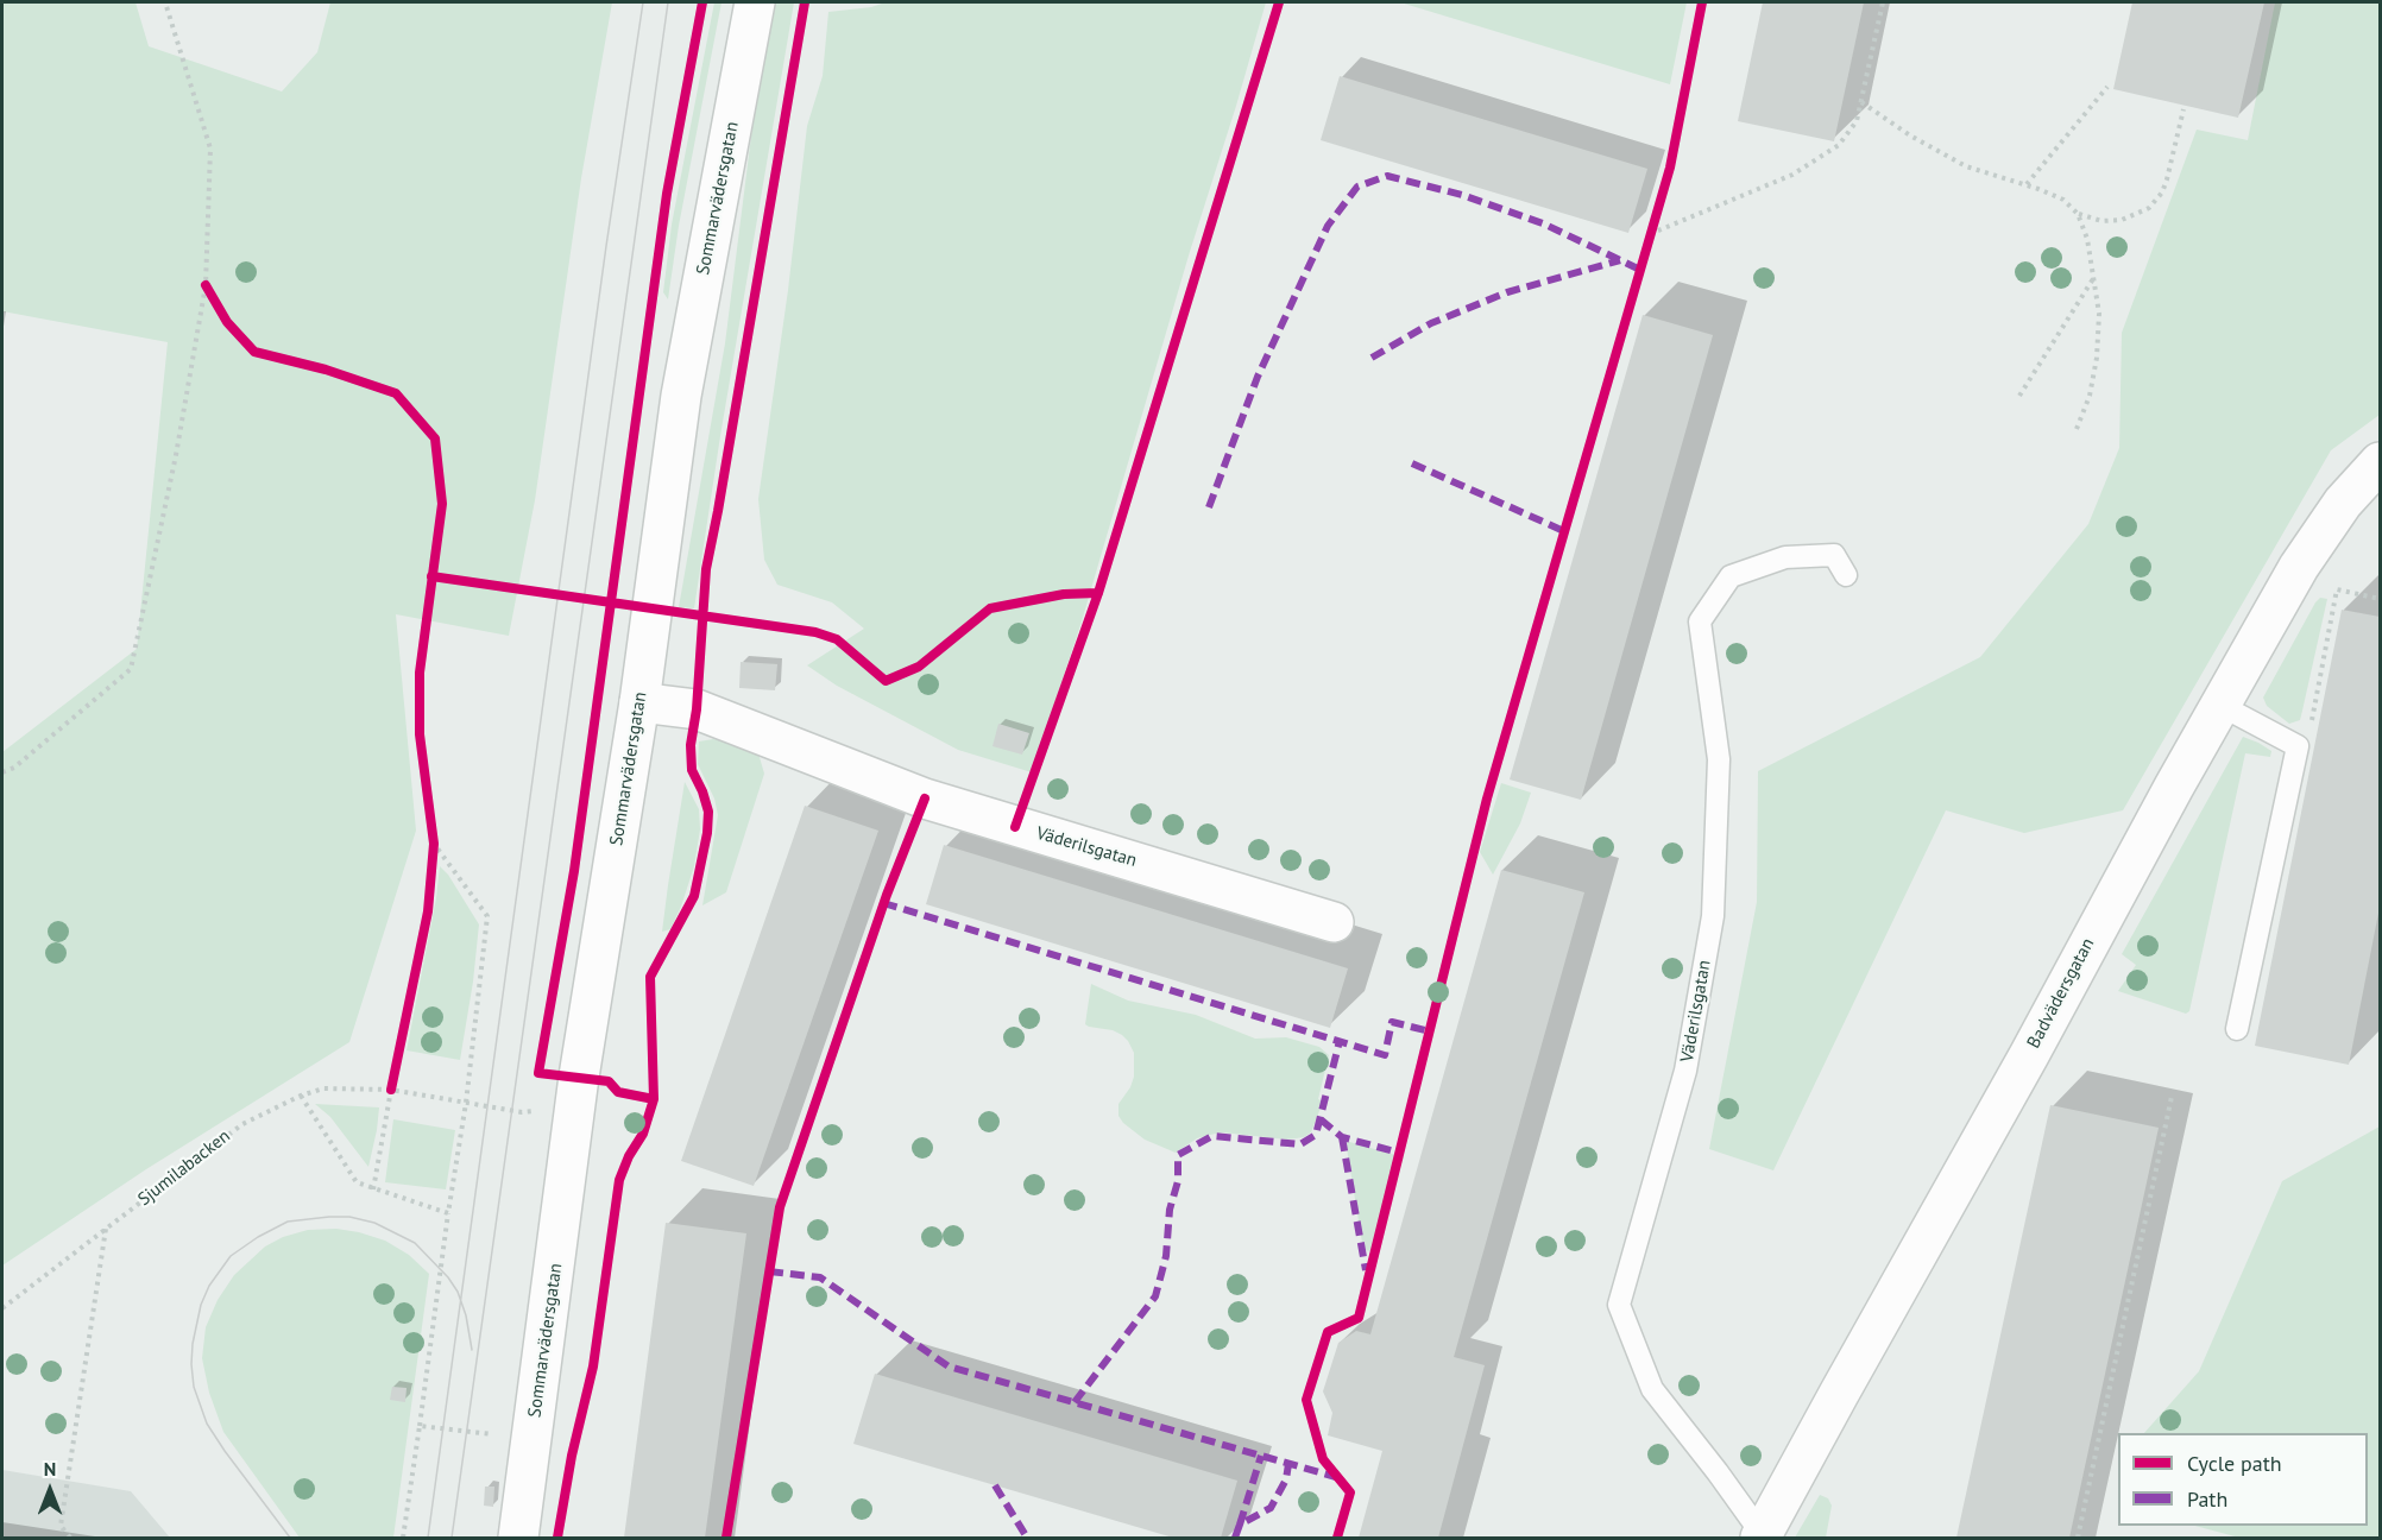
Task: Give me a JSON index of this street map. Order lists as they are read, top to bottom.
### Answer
{
  "streets": {
    "street": ["Sommarvädersgatan", "Väderilsgatan", "Badvädersgatan"],
    "path": ["Sjumilabacken"]
  },
  "crossings": [
    ["Sommarvädersgatan", "Väderilsgatan"],
    ["Väderilsgatan", "Badvädersgatan"]
  ],
  "legend": ["Cycle path", "Path"],
  "north": "top"
}
